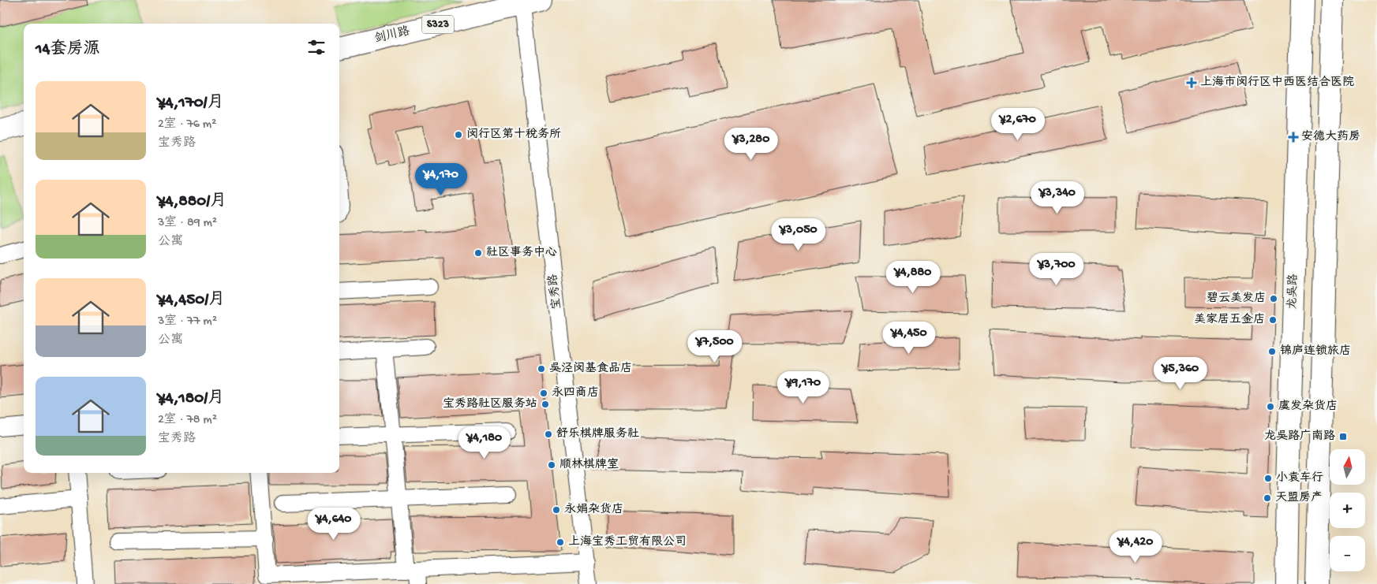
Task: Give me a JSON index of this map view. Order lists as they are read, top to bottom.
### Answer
{
  "streets": {
    "main road": ["S323", "剑川路", "龙吴路"],
    "street": ["宝秀路"]
  },
  "crossings": [
    ["剑川路", "宝秀路"]
  ],
  "places": {
    "health": ["上海市闵行区中西医结合医院", "安德大药房"],
    "other": [
      "闵行区第十税务所",
      "社区事务中心",
      "碧云美发店",
      "美家居五金店",
      "锦庐连锁旅店",
      "吴泾闵基食品店",
      "永四商店",
      "宝秀路社区服务站",
      "虞发杂货店",
      "舒乐棋牌服务社",
      "顺林棋牌室",
      "小袁车行",
      "天盟房产",
      "永娟杂货店",
      "上海宝秀工贸有限公司"
    ],
    "transit": ["龙吴路广南路"]
  },
  "north": "top",
  "page": {
    "heading": "14套房源",
    "list": [
      {
        "name": "¥4,170/月",
        "note": "2室 · 76 m² · 宝秀路"
      },
      {
        "name": "¥4,880/月",
        "note": "3室 · 89 m² · 公寓"
      },
      {
        "name": "¥4,450/月",
        "note": "3室 · 77 m² · 公寓"
      },
      {
        "name": "¥4,180/月",
        "note": "2室 · 78 m² · 宝秀路"
      }
    ],
    "price": [
      "¥2,670",
      "¥3,280",
      "¥4,170",
      "¥3,340",
      "¥3,050",
      "¥3,700",
      "¥4,880",
      "¥4,450",
      "¥7,500",
      "¥5,360",
      "¥9,170",
      "¥4,180",
      "¥4,640",
      "¥4,420"
    ],
    "map_buttons": ["+", "−"]
  }
}
